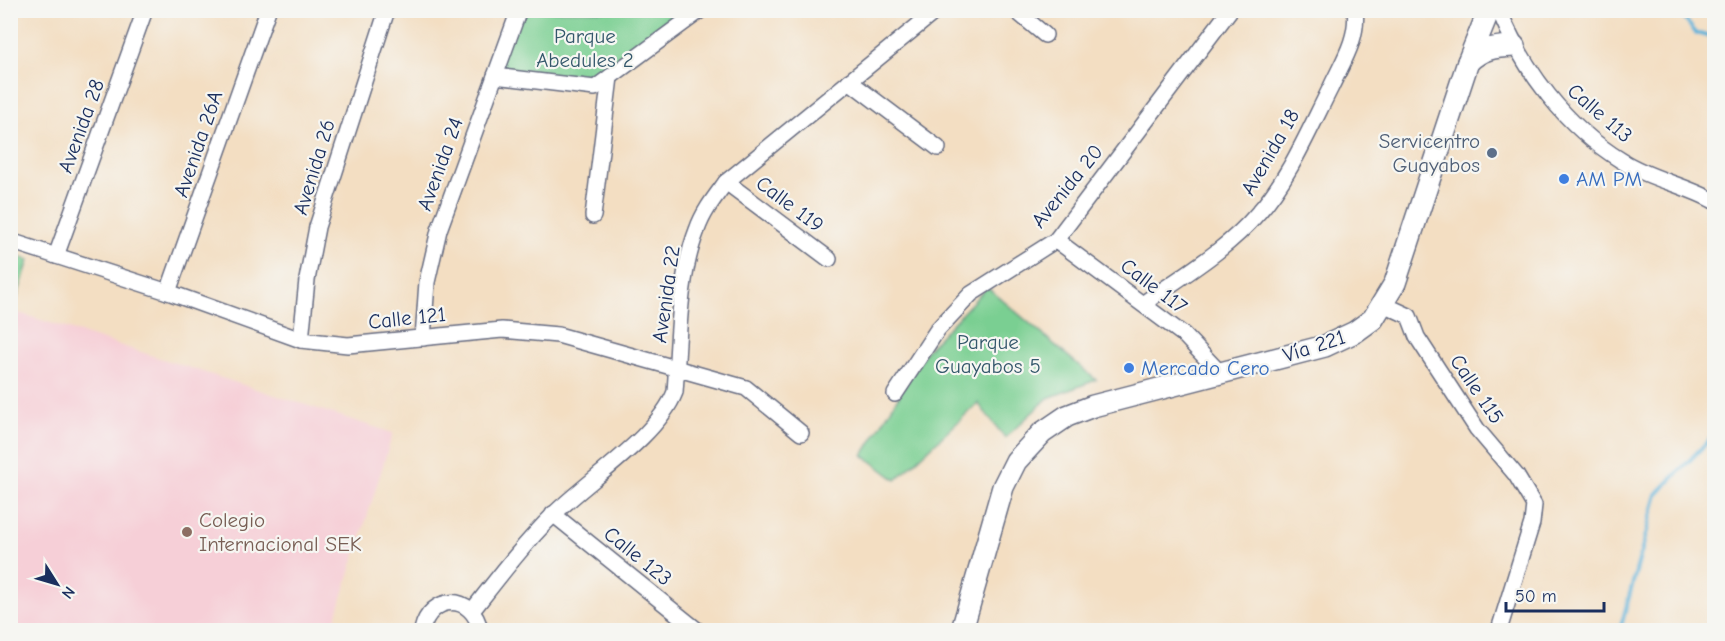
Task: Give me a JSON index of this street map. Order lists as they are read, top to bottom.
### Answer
{
  "streets": {
    "main road": ["Vía 221"],
    "street": [
      "Calle 113",
      "Avenida 28",
      "Avenida 26A",
      "Avenida 18",
      "Avenida 24",
      "Avenida 26",
      "Avenida 20",
      "Calle 119",
      "Calle 117",
      "Avenida 22",
      "Calle 121",
      "Calle 115",
      "Calle 123"
    ]
  },
  "crossings": [
    ["Avenida 28", "Calle 121"],
    ["Avenida 26A", "Calle 121"],
    ["Avenida 18", "Calle 117"],
    ["Avenida 24", "Calle 121"],
    ["Avenida 26", "Calle 121"],
    ["Avenida 20", "Calle 117"],
    ["Calle 119", "Avenida 22"],
    ["Calle 117", "Vía 221"],
    ["Avenida 22", "Calle 121"],
    ["Avenida 22", "Calle 123"],
    ["Vía 221", "Calle 115"]
  ],
  "parks": ["Parque Abedules 2", "Parque Guayabos 5"],
  "places": [
    "Servicentro Guayabos",
    "AM PM",
    "Mercado Cero",
    "Colegio Internacional SEK"
  ],
  "scale_bar": "50 m",
  "north": "bottom right"
}
